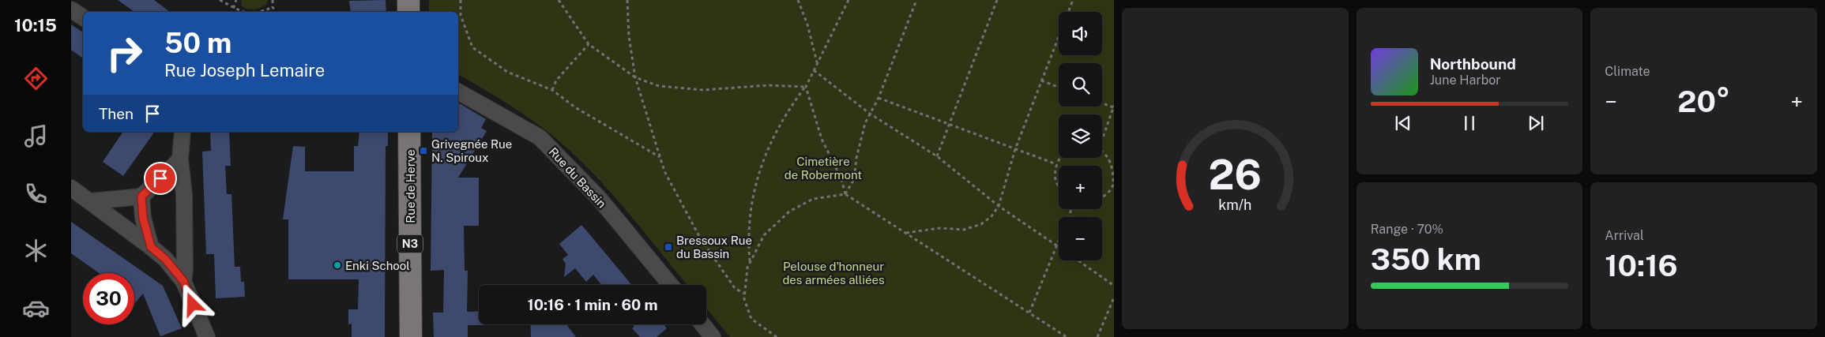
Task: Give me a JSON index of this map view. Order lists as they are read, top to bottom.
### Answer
{
  "streets": {
    "main road": ["Rue de Herve", "N3"],
    "street": ["Rue du Bassin"]
  },
  "parks": ["Cimetière de Robermont", "Pelouse d'honneur des armées alliées"],
  "places": {
    "transit": ["Grivegnée Rue N. Spiroux", "Bressoux Rue du Bassin"],
    "other": ["Enki School"]
  },
  "page": {
    "tabs": "10:15",
    "tile": [
      "Climate",
      ["Range · 70%", "350 km"],
      ["Arrival", "10:16"]
    ],
    "map_buttons": ["+", "−"],
    "turn": ["50 m", "Rue Joseph Lemaire"],
    "song": ["Northbound", "June Harbor"],
    "heat": ["−", "20°", "+"],
    "then": "Then",
    "limit": "30",
    "trip": "10:16 · 1 min · 60 m",
    "gauge": ["26", "km/h"]
  }
}
